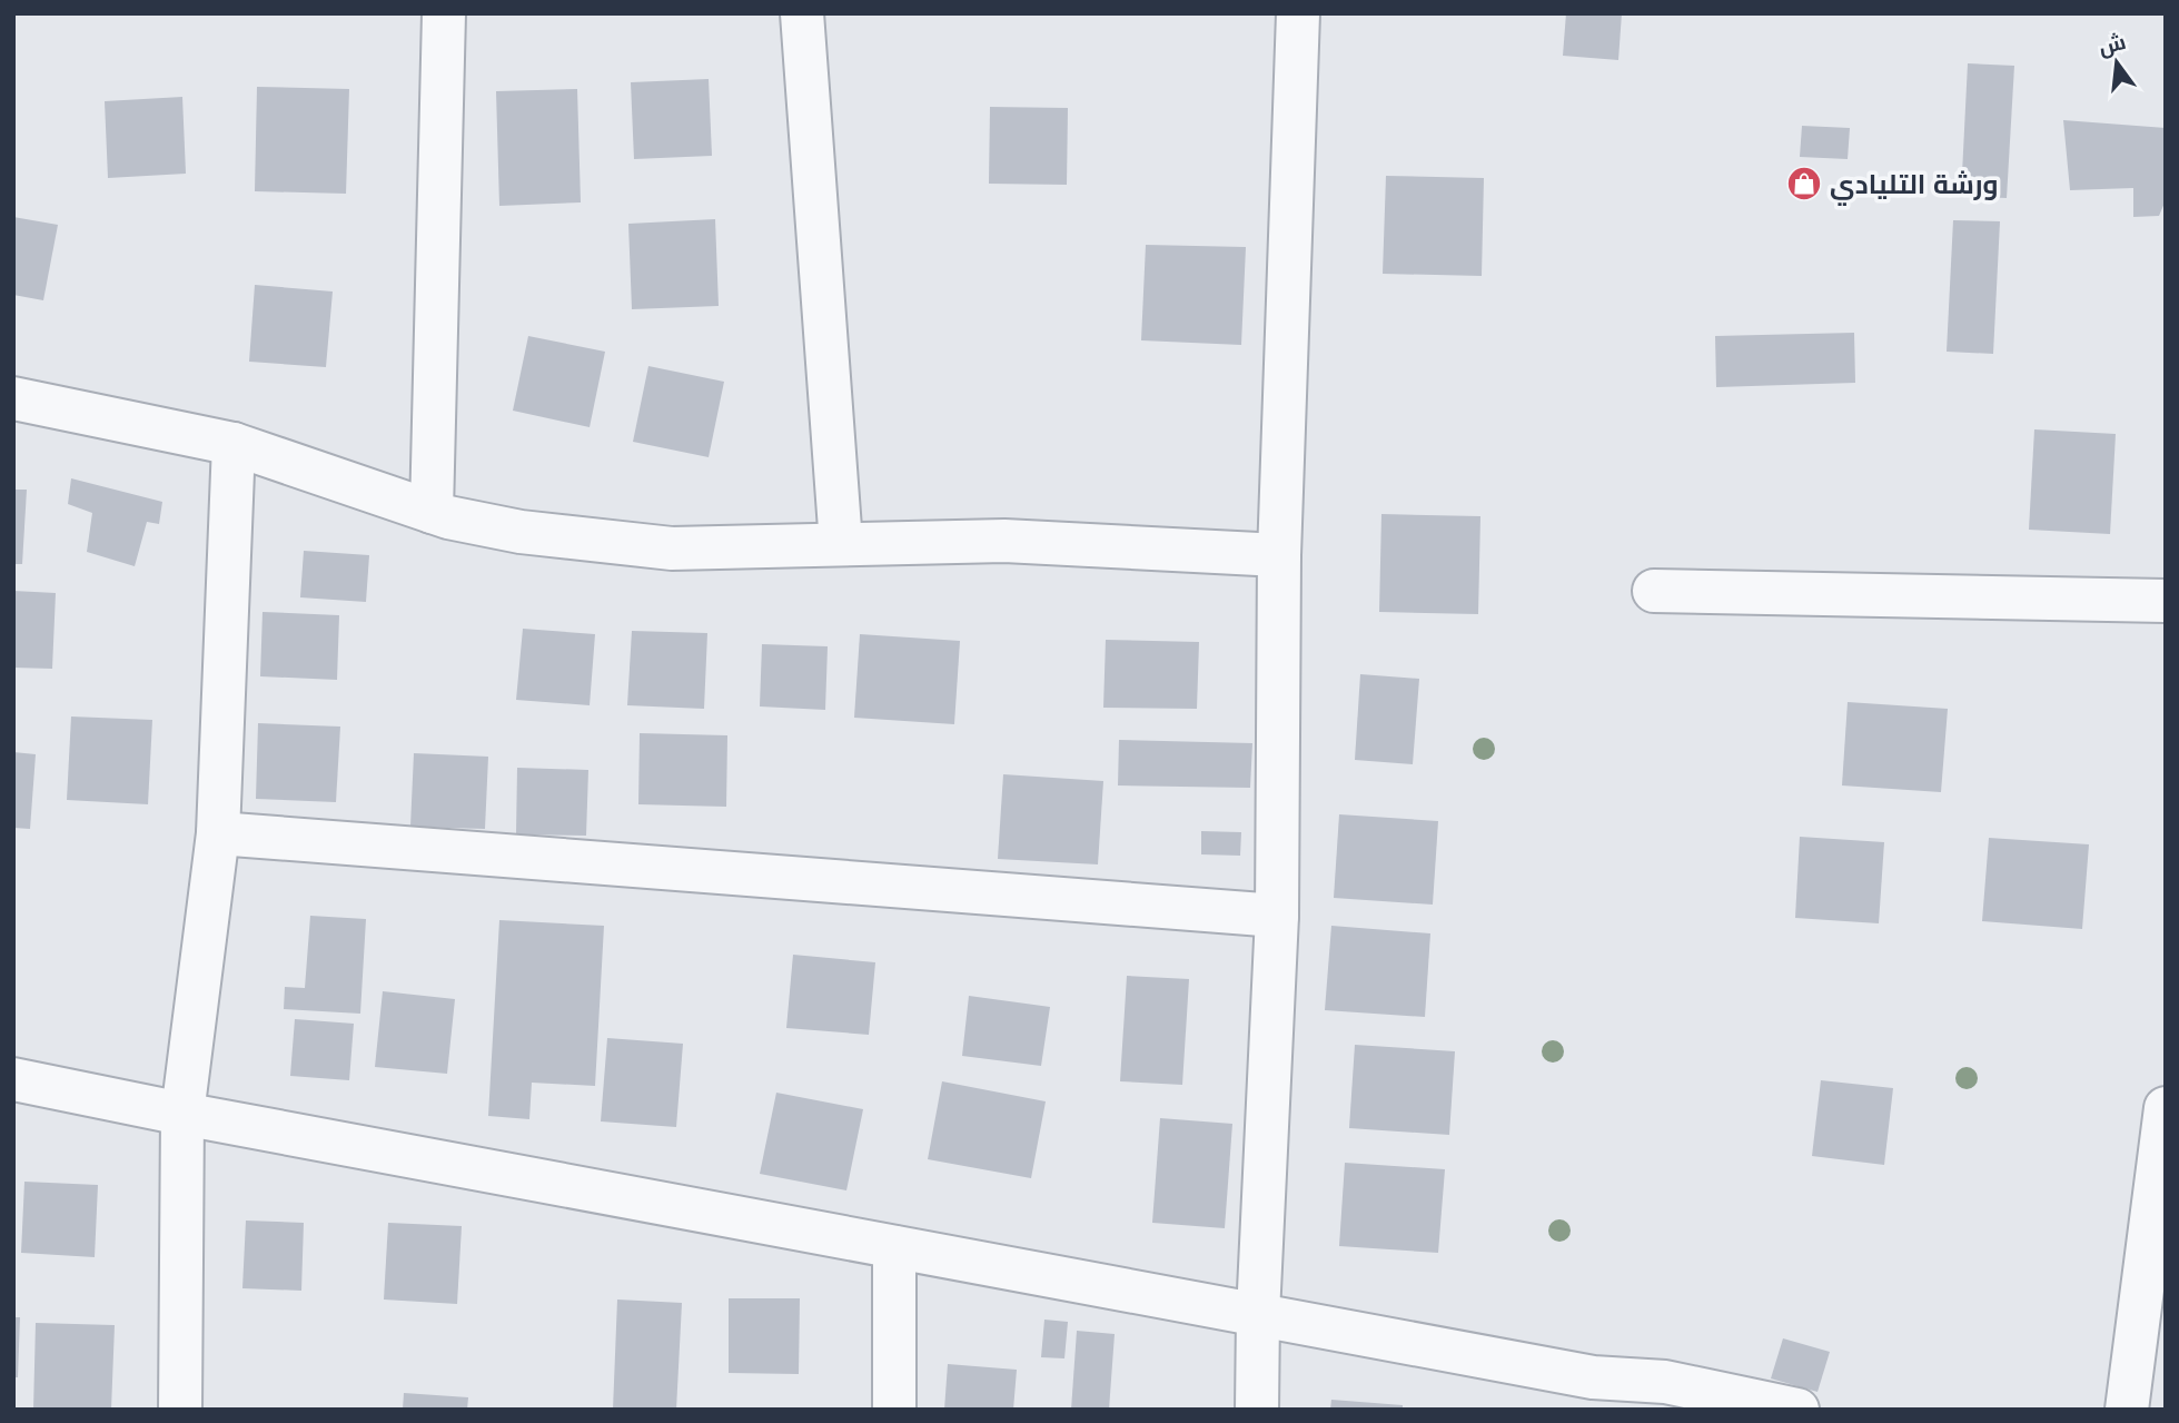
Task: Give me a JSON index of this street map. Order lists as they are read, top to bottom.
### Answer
{
  "places": {
    "shop": ["ورشة التليادي"]
  },
  "north": "top"
}
